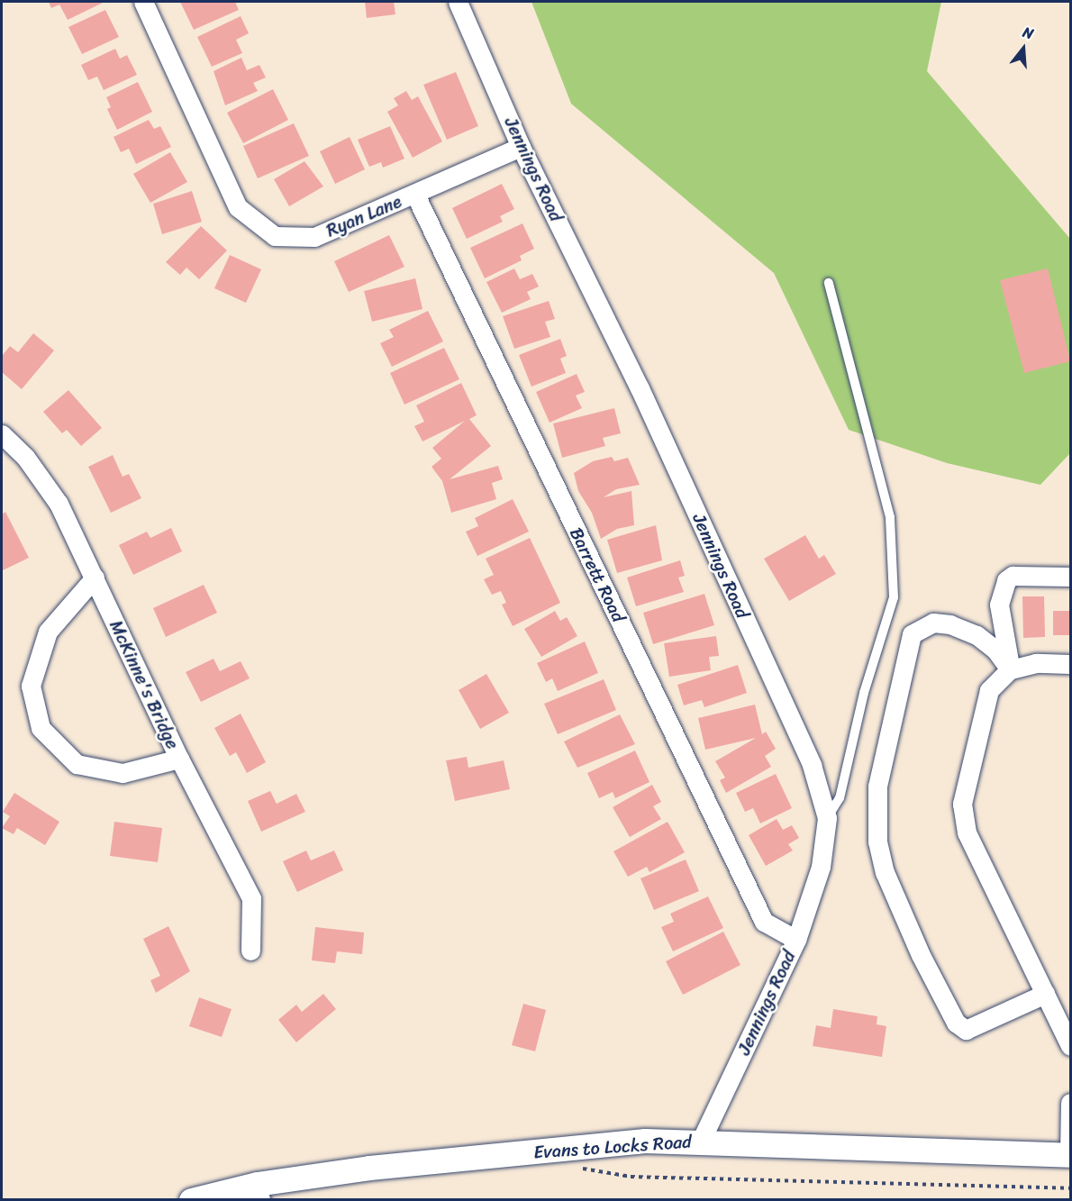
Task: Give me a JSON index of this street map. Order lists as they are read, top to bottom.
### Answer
{
  "streets": {
    "street": [
      "Jennings Road",
      "Ryan Lane",
      "Barrett Road",
      "McKinne's Bridge",
      "Evans to Locks Road"
    ]
  },
  "crossings": [
    ["Jennings Road", "Ryan Lane"],
    ["Jennings Road", "Barrett Road"],
    ["Jennings Road", "Evans to Locks Road"],
    ["Ryan Lane", "Barrett Road"]
  ],
  "north": "top"
}
